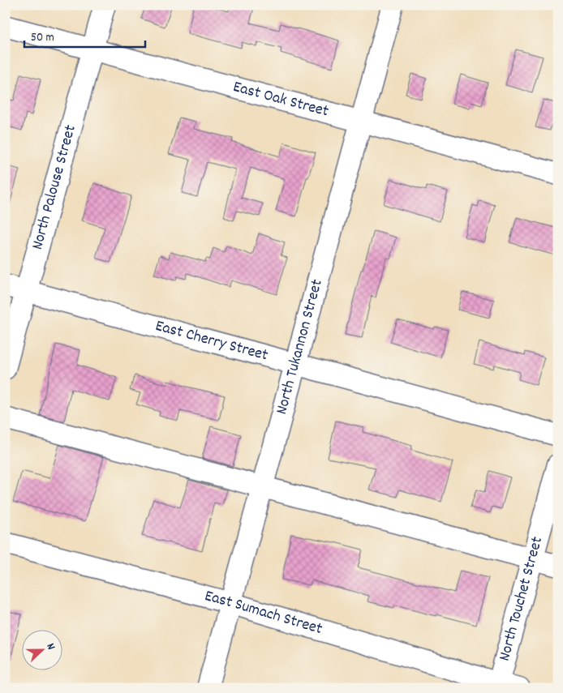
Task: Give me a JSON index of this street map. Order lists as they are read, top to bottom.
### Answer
{
  "streets": {
    "street": [
      "East Oak Street",
      "North Palouse Street",
      "East Cherry Street",
      "North Tukannon Street",
      "North Touchet Street",
      "East Sumach Street"
    ]
  },
  "crossings": [
    ["East Oak Street", "North Palouse Street"],
    ["East Oak Street", "North Tukannon Street"],
    ["North Palouse Street", "East Cherry Street"],
    ["East Cherry Street", "North Tukannon Street"],
    ["North Tukannon Street", "East Sumach Street"],
    ["North Touchet Street", "East Sumach Street"]
  ],
  "scale_bar": "50 m",
  "north": "right"
}
